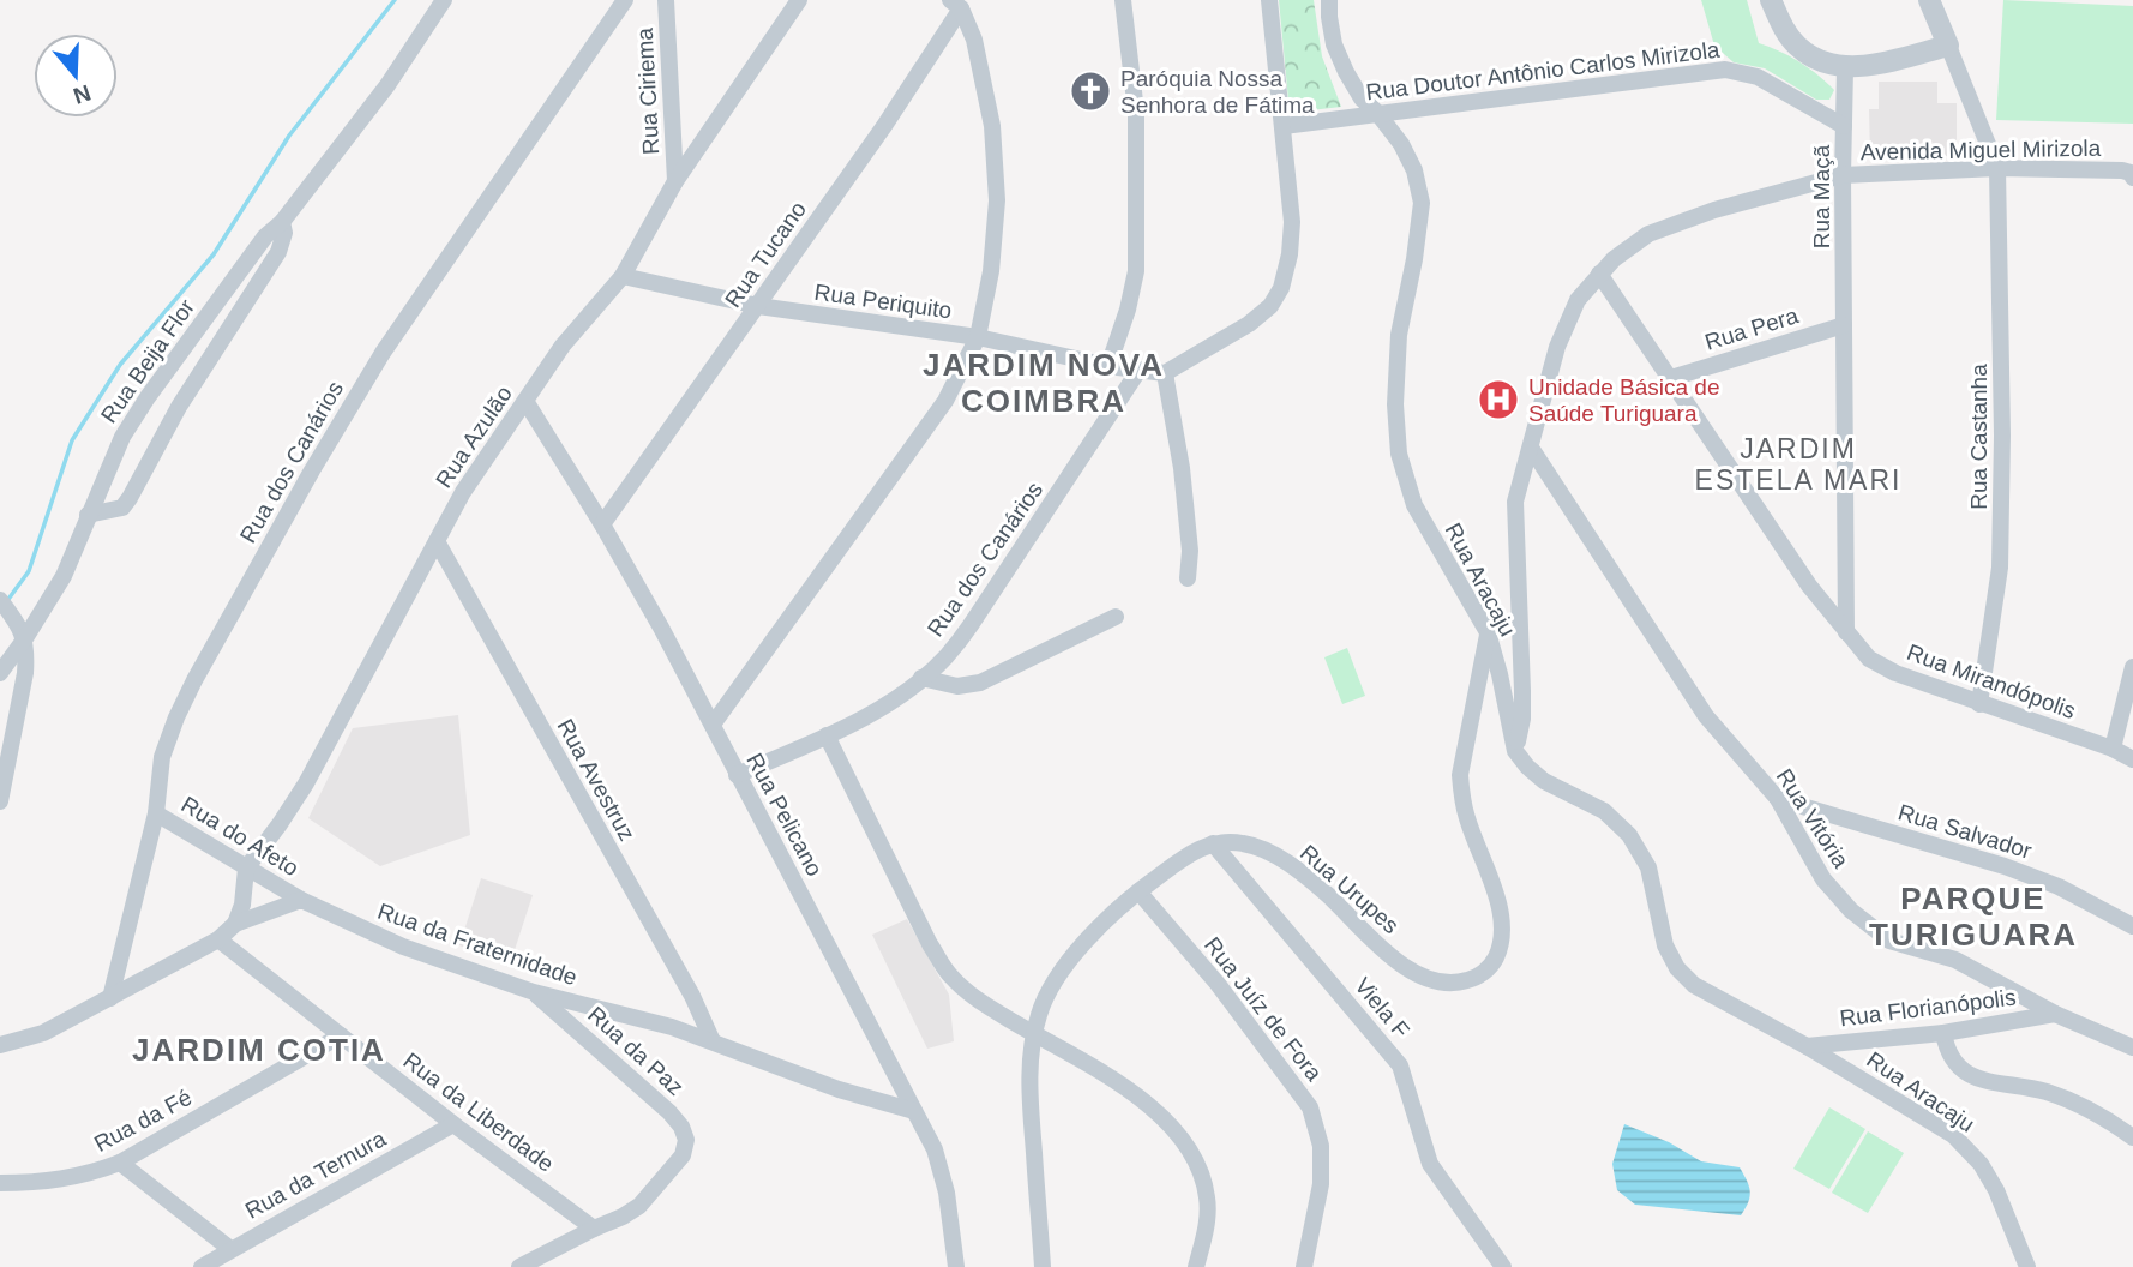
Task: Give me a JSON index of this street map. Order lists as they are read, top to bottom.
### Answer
{
  "streets": {
    "street": [
      "Rua Doutor Antônio Carlos Mirizola",
      "Rua Ciriema",
      "Avenida Miguel Mirizola",
      "Rua Maçã",
      "Rua Tucano",
      "Rua Periquito",
      "Rua Pera",
      "Rua Beija Flor",
      "Rua Azulão",
      "Rua Castanha",
      "Rua dos Canários",
      "Rua Aracaju",
      "Rua Mirandópolis",
      "Rua Avestruz",
      "Rua Pelicano",
      "Rua Vitória",
      "Rua Salvador",
      "Rua do Afeto",
      "Rua Urupes",
      "Rua da Fraternidade",
      "Viela F",
      "Rua Florianópolis",
      "Rua Juíz de Fora",
      "Rua da Paz",
      "Rua da Liberdade",
      "Rua da Fé",
      "Rua da Ternura"
    ]
  },
  "crossings": [
    ["Rua Doutor Antônio Carlos Mirizola", "Rua Maçã"],
    ["Rua Doutor Antônio Carlos Mirizola", "Rua Aracaju"],
    ["Rua Ciriema", "Rua Azulão"],
    ["Avenida Miguel Mirizola", "Rua Maçã"],
    ["Avenida Miguel Mirizola", "Rua Castanha"],
    ["Avenida Miguel Mirizola", "Rua Aracaju"],
    ["Avenida Miguel Mirizola", "Rua Mirandópolis"],
    ["Avenida Miguel Mirizola", "Rua Vitória"],
    ["Rua Maçã", "Rua Pera"],
    ["Rua Maçã", "Rua Mirandópolis"],
    ["Rua Tucano", "Rua Periquito"],
    ["Rua Tucano", "Rua Pelicano"],
    ["Rua Periquito", "Rua Azulão"],
    ["Rua Periquito", "Rua dos Canários"],
    ["Rua Pera", "Rua Mirandópolis"],
    ["Rua Azulão", "Rua Avestruz"],
    ["Rua Azulão", "Rua Pelicano"],
    ["Rua Azulão", "Rua do Afeto"],
    ["Rua Castanha", "Rua Mirandópolis"],
    ["Rua dos Canários", "Rua Pelicano"],
    ["Rua dos Canários", "Rua do Afeto"],
    ["Rua Aracaju", "Rua Urupes"],
    ["Rua Aracaju", "Rua Florianópolis"],
    ["Rua Avestruz", "Rua da Fraternidade"],
    ["Rua Pelicano", "Rua da Fraternidade"],
    ["Rua Vitória", "Rua Salvador"],
    ["Rua Vitória", "Rua Florianópolis"],
    ["Rua do Afeto", "Rua da Fraternidade"],
    ["Rua Urupes", "Viela F"],
    ["Rua da Fraternidade", "Rua da Paz"],
    ["Rua da Paz", "Rua da Liberdade"],
    ["Rua da Liberdade", "Rua da Fé"],
    ["Rua da Liberdade", "Rua da Ternura"]
  ],
  "districts": [
    "JARDIM NOVA COIMBRA",
    "JARDIM ESTELA MARI",
    "PARQUE TURIGUARA",
    "JARDIM COTIA"
  ],
  "places": {
    "church": ["Paróquia Nossa Senhora de Fátima"],
    "hospital": ["Unidade Básica de Saúde Turiguara"]
  },
  "north": "bottom"
}
